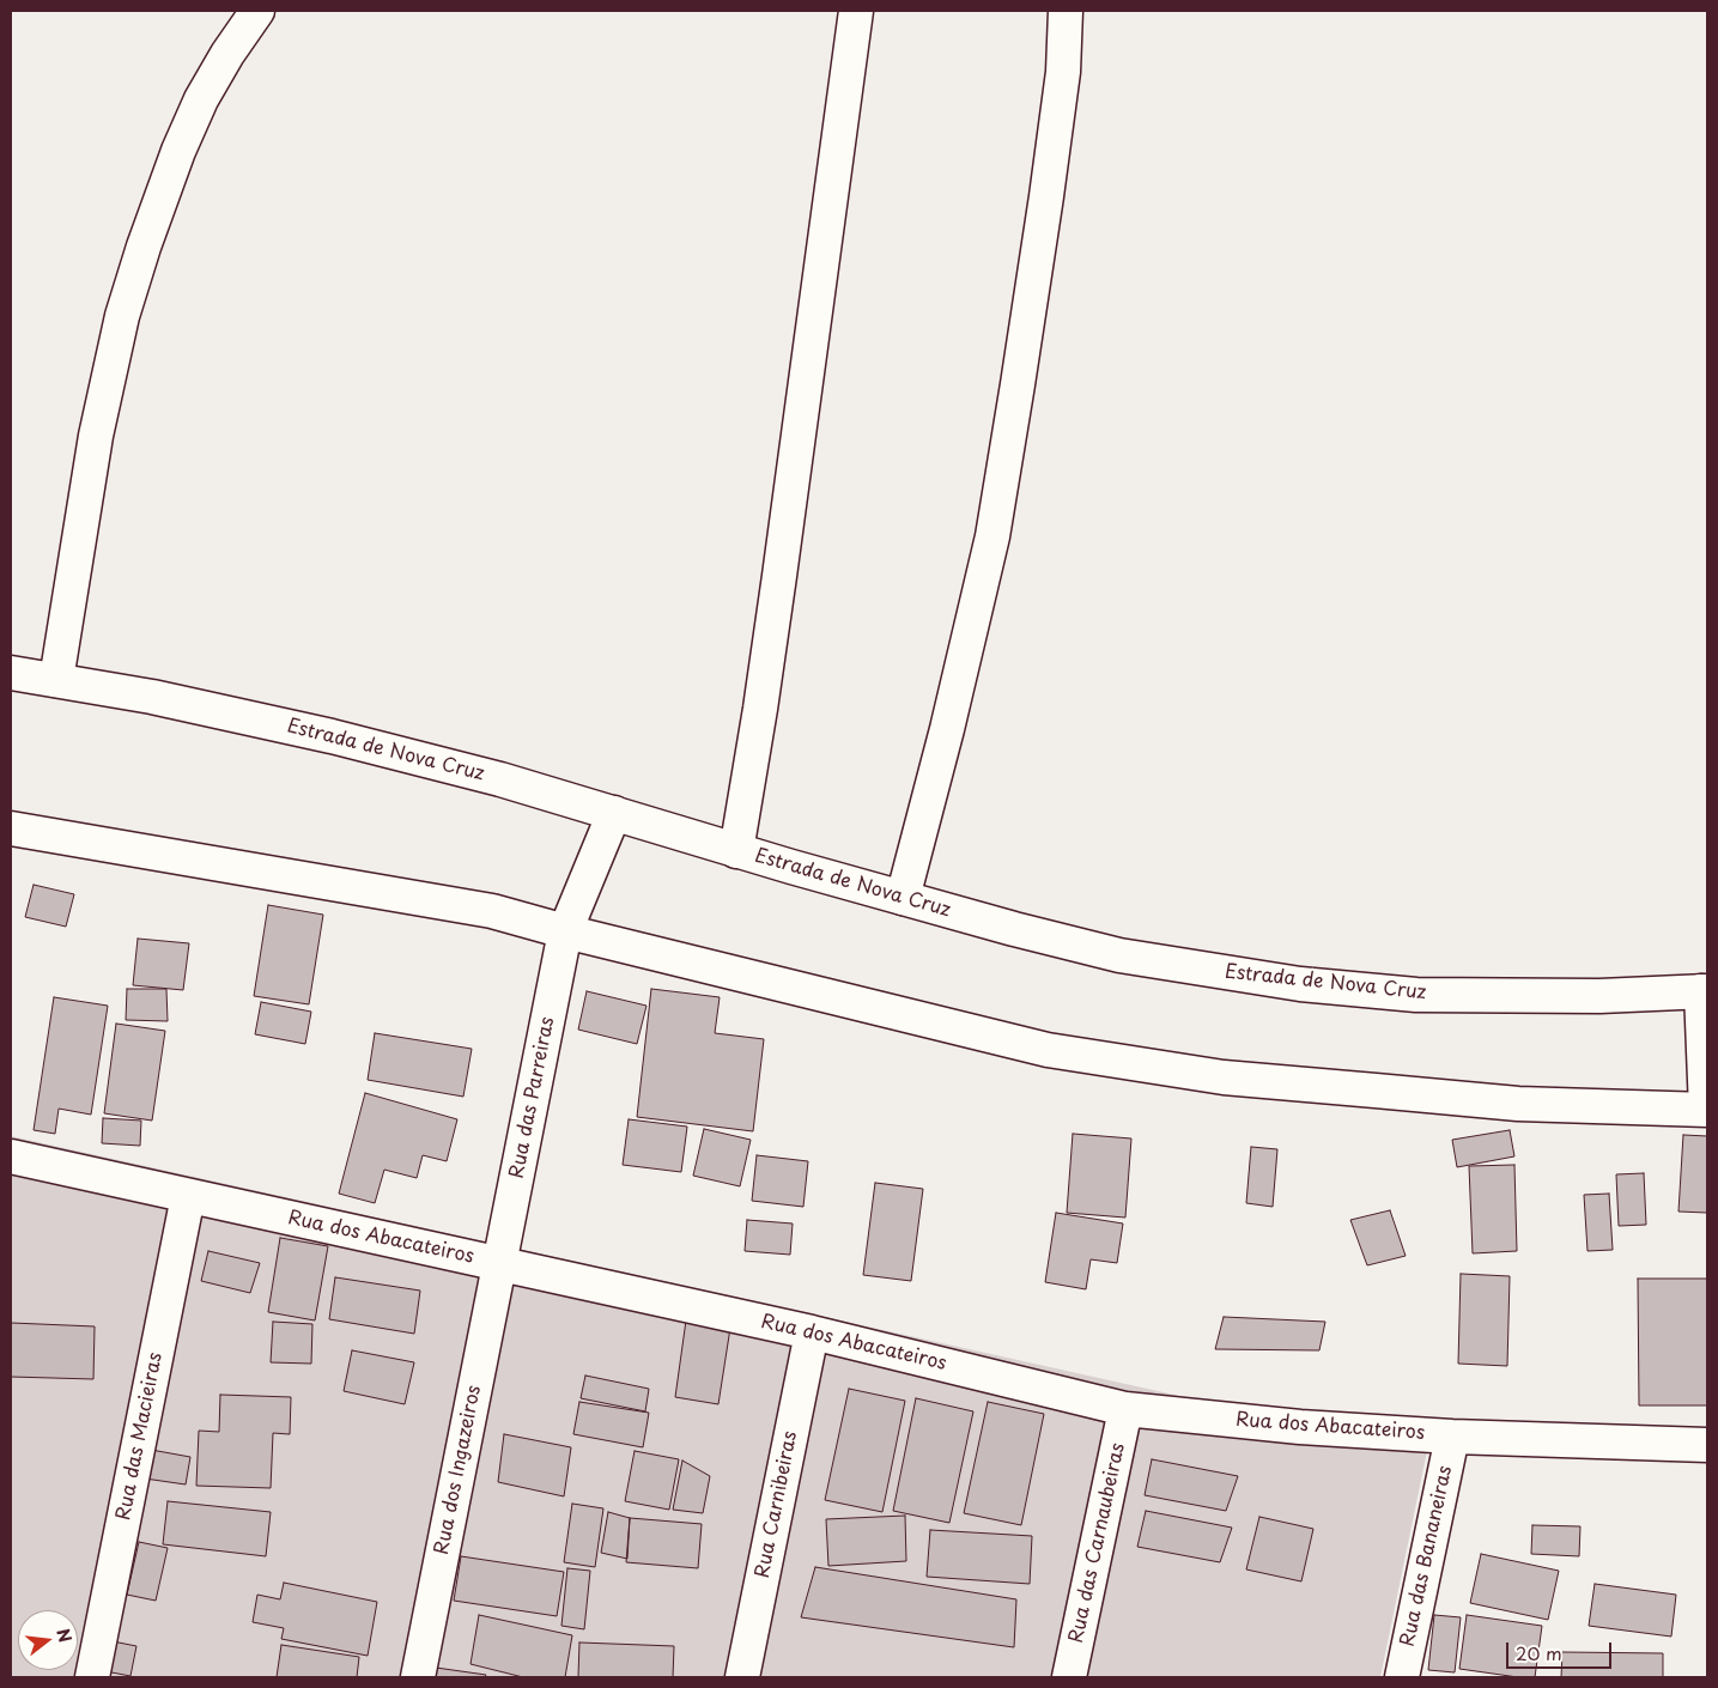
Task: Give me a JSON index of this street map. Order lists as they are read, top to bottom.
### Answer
{
  "streets": {
    "street": [
      "Estrada de Nova Cruz",
      "Rua das Parreiras",
      "Rua dos Abacateiros",
      "Rua das Macieiras",
      "Rua dos Ingazeiros",
      "Rua Carnibeiras",
      "Rua das Carnaubeiras",
      "Rua das Bananeiras"
    ]
  },
  "crossings": [
    ["Estrada de Nova Cruz", "Rua das Parreiras"],
    ["Rua das Parreiras", "Rua dos Abacateiros"],
    ["Rua das Parreiras", "Rua dos Ingazeiros"],
    ["Rua dos Abacateiros", "Rua das Macieiras"],
    ["Rua dos Abacateiros", "Rua dos Ingazeiros"],
    ["Rua dos Abacateiros", "Rua Carnibeiras"],
    ["Rua dos Abacateiros", "Rua das Carnaubeiras"],
    ["Rua dos Abacateiros", "Rua das Bananeiras"]
  ],
  "scale_bar": "20 m",
  "north": "right"
}
